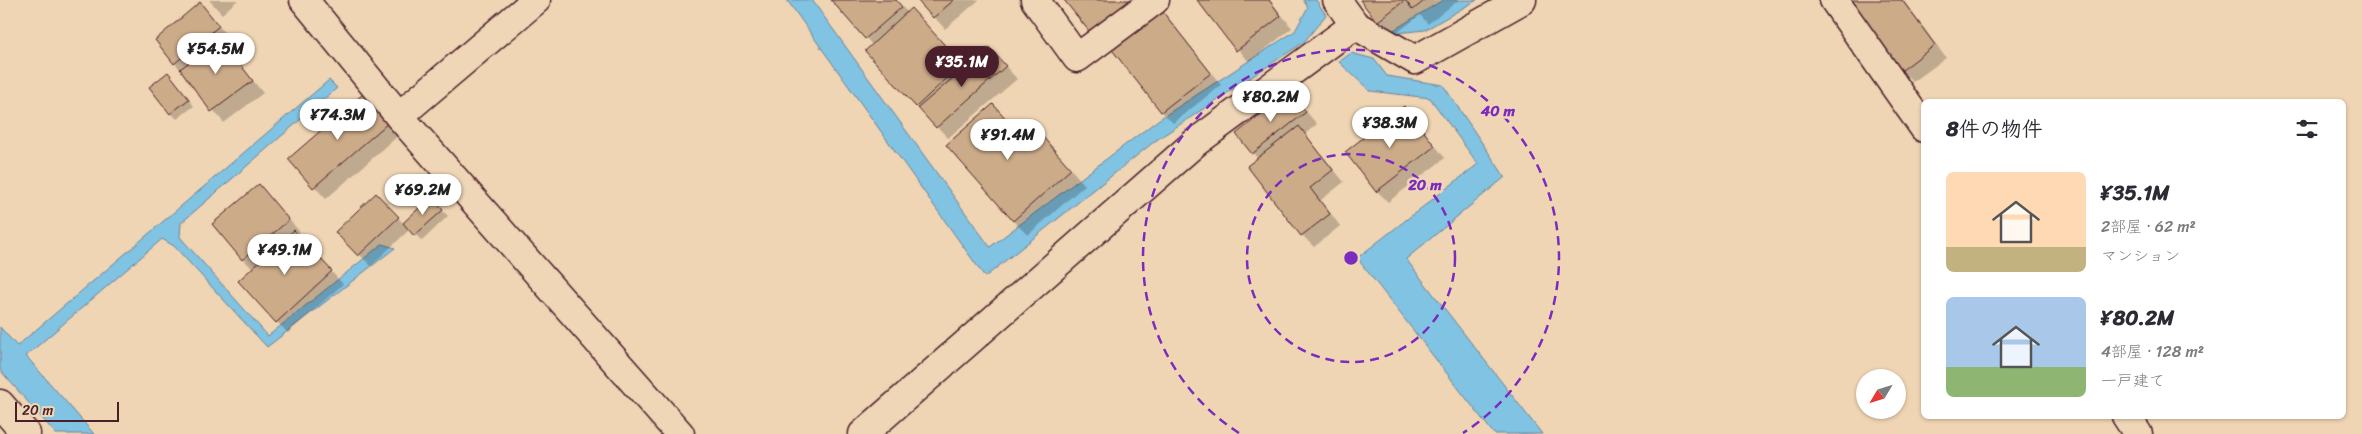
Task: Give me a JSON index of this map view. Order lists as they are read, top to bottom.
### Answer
{
  "scale_bar": "20 m",
  "north": "bottom left",
  "page": {
    "price": [
      "¥54.5M",
      "¥35.1M",
      "¥80.2M",
      "¥74.3M",
      "¥38.3M",
      "¥91.4M",
      "¥69.2M",
      "¥49.1M"
    ],
    "heading": "8件の物件",
    "list": [
      {
        "name": "¥35.1M",
        "note": "2部屋 · 62 m² · マンション"
      },
      {
        "name": "¥80.2M",
        "note": "4部屋 · 128 m² · 一戸建て"
      }
    ],
    "scale": "20 m"
  },
  "rings": ["40 m", "20 m"]
}
